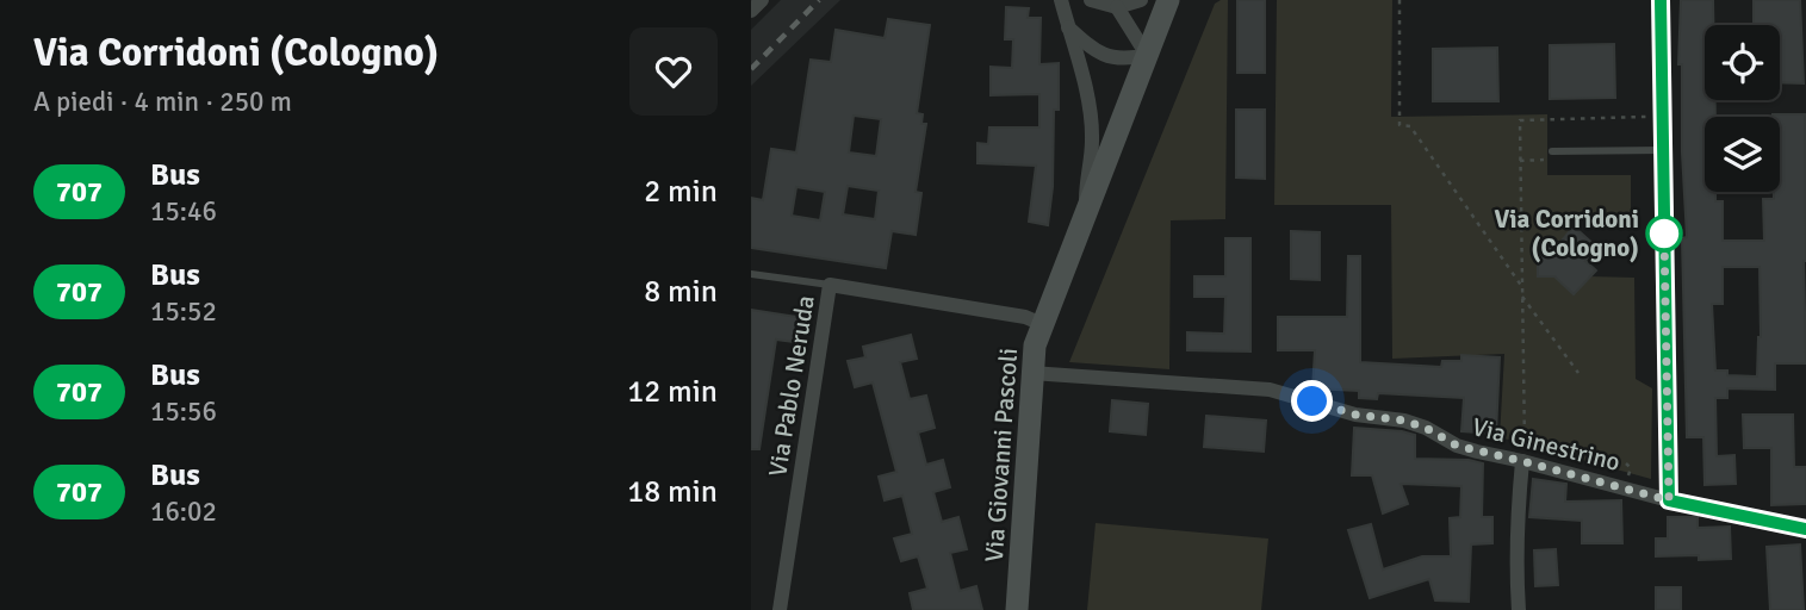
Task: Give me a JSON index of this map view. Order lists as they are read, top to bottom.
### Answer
{
  "streets": {
    "street": ["Via Pablo Neruda", "Via Ginestrino", "Via Giovanni Pascoli"]
  },
  "crossings": [
    ["Via Pablo Neruda", "Via Giovanni Pascoli"],
    ["Via Ginestrino", "Via Giovanni Pascoli"]
  ],
  "places": ["Via Corridoni (Cologno)"],
  "lines": ["bus line 707"],
  "page": {
    "heading": ["Via Corridoni (Cologno)", "A piedi · 4 min · 250 m"],
    "list": [
      {
        "mark": "707",
        "name": "Bus",
        "note": "15:46",
        "value": "2 min"
      },
      {
        "mark": "707",
        "name": "Bus",
        "note": "15:52",
        "value": "8 min"
      },
      {
        "mark": "707",
        "name": "Bus",
        "note": "15:56",
        "value": "12 min"
      },
      {
        "mark": "707",
        "name": "Bus",
        "note": "16:02",
        "value": "18 min"
      }
    ]
  }
}
